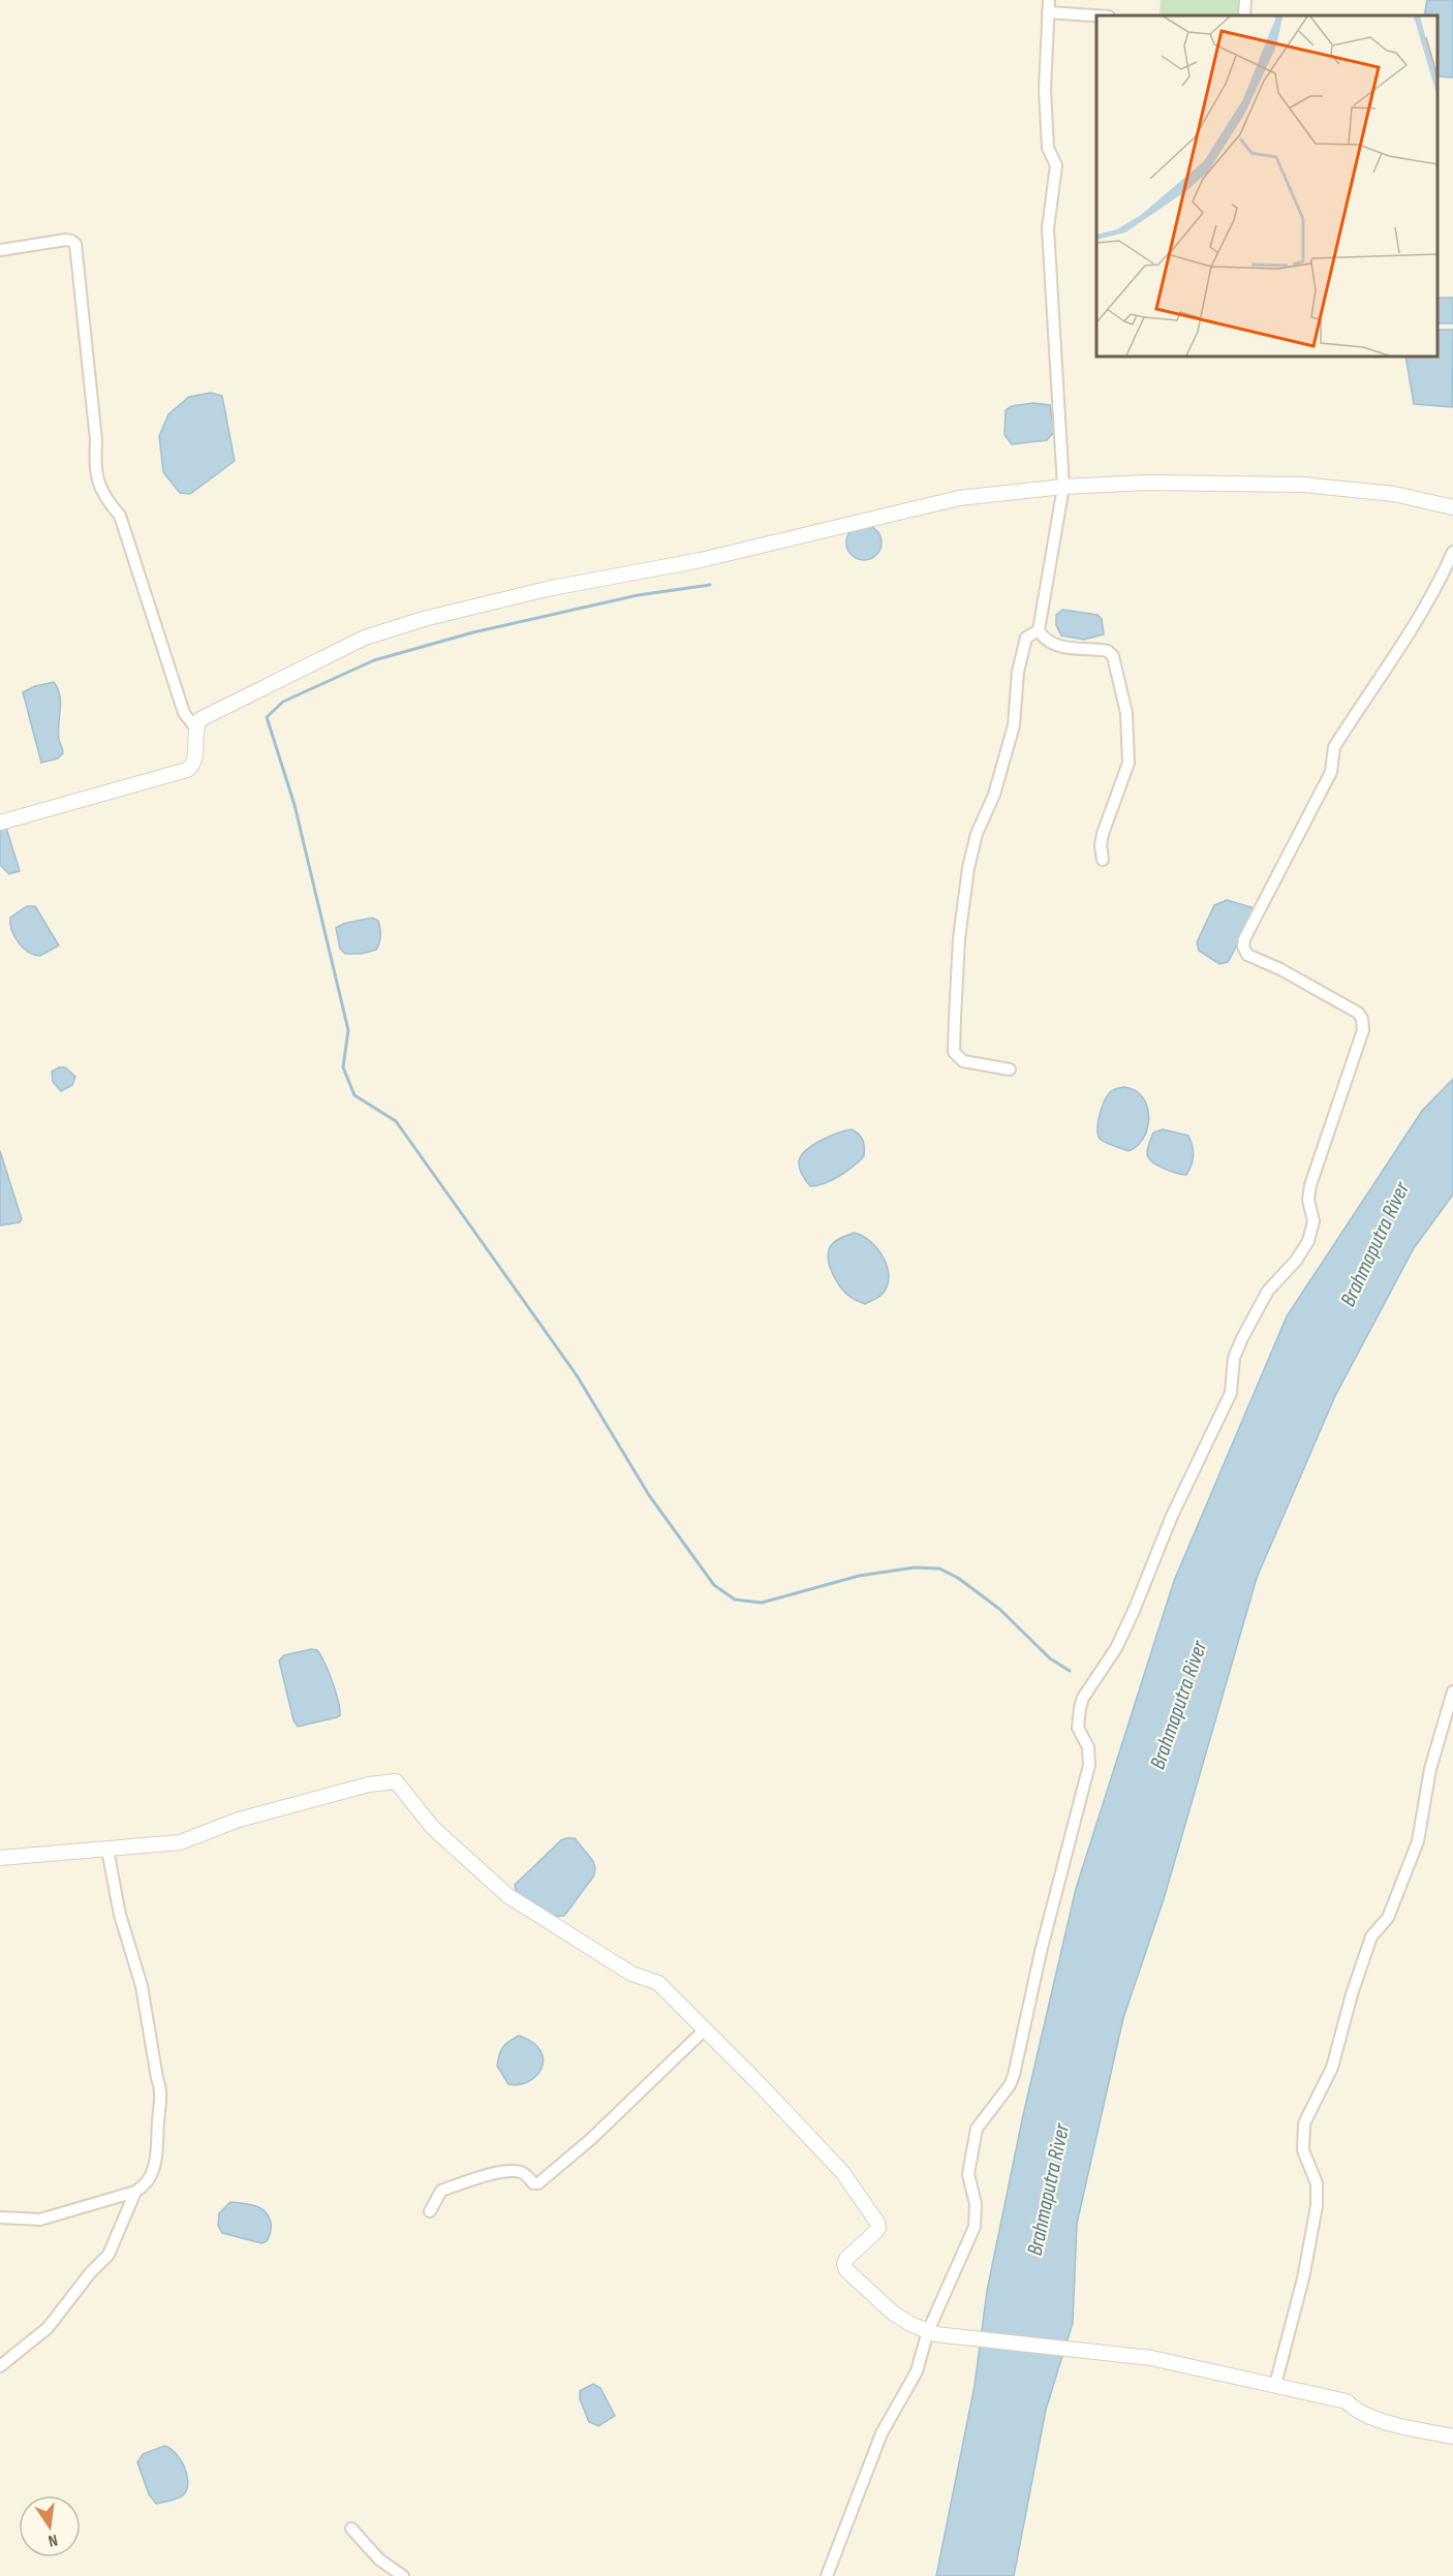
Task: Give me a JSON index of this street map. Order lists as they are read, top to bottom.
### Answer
{
  "water": ["Brahmaputra River"],
  "north": "bottom"
}
